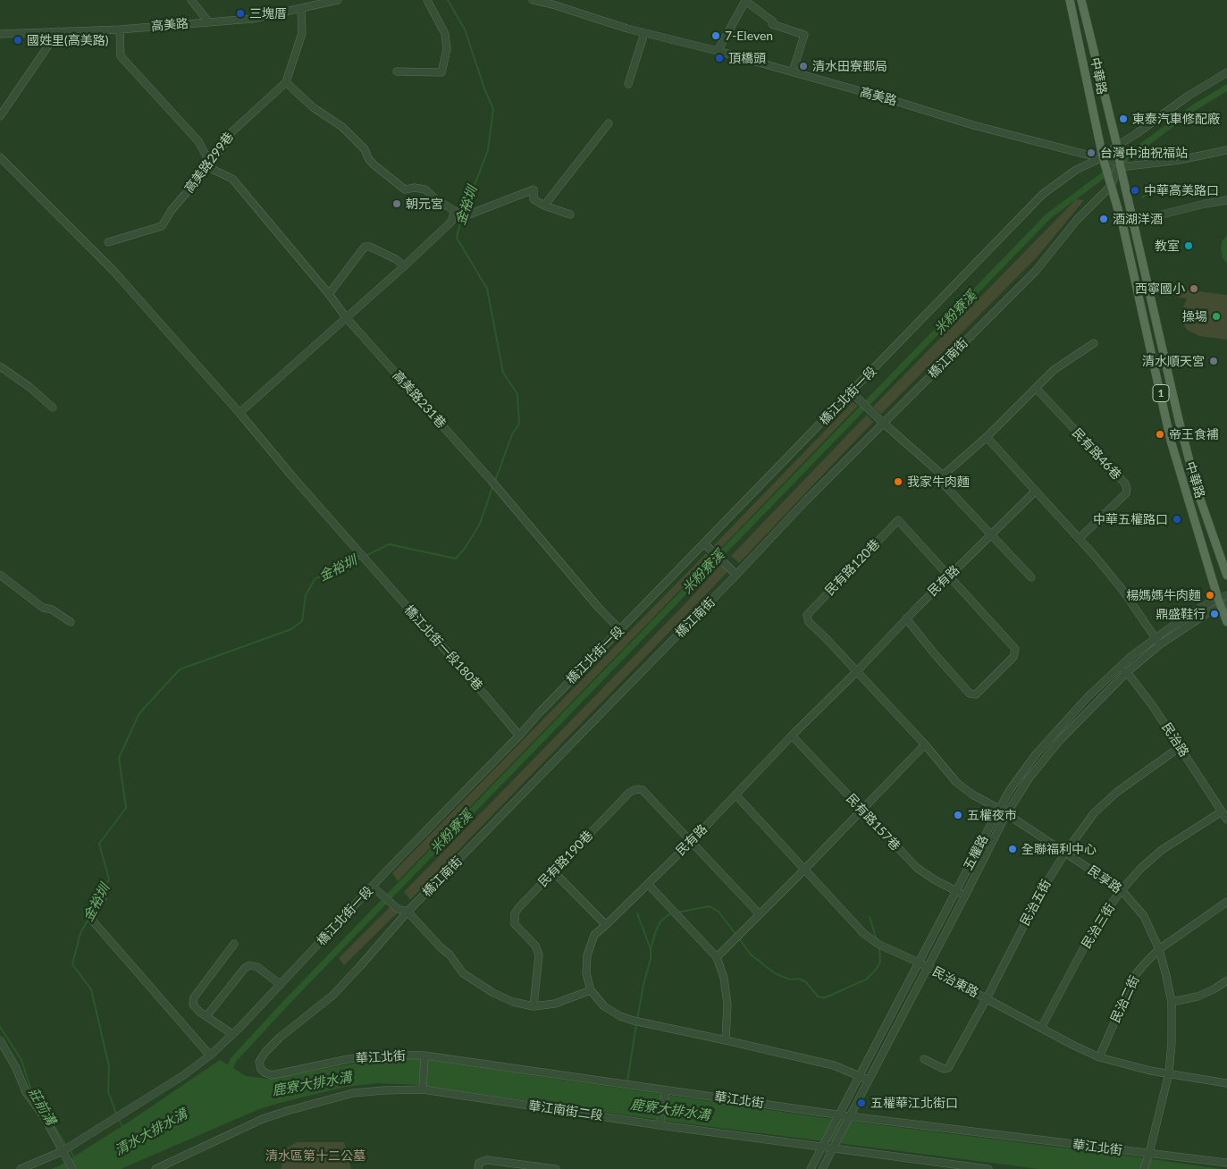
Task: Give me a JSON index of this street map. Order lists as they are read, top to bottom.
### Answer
{
  "streets": {
    "main road": ["中華路", "1"],
    "street": [
      "高美路",
      "高美路299巷",
      "橋江南街",
      "橋江北街一段",
      "高美路231巷",
      "民有路46巷",
      "民有路120巷",
      "民有路",
      "橋江北街一段180巷",
      "民治路",
      "民有路157巷",
      "五權路",
      "民有路190巷",
      "民享路",
      "民治五街",
      "民治三街",
      "民治東路",
      "民治二街",
      "華江北街",
      "華江南街二段"
    ]
  },
  "crossings": [
    ["高美路", "中華路"],
    ["高美路", "高美路299巷"],
    ["高美路", "橋江南街"],
    ["高美路", "1"],
    ["高美路", "橋江北街一段"],
    ["高美路", "高美路231巷"],
    ["中華路", "橋江南街"],
    ["中華路", "1"],
    ["中華路", "橋江北街一段"],
    ["中華路", "五權路"],
    ["高美路299巷", "高美路231巷"],
    ["橋江南街", "1"],
    ["橋江南街", "華江北街"],
    ["1", "橋江北街一段"],
    ["橋江北街一段", "高美路231巷"],
    ["橋江北街一段", "橋江北街一段180巷"],
    ["民有路120巷", "民有路"],
    ["民有路120巷", "民享路"],
    ["民有路", "民有路157巷"],
    ["民有路", "五權路"],
    ["民有路", "民有路190巷"],
    ["民有路", "民享路"],
    ["民有路", "民治東路"],
    ["民治路", "五權路"],
    ["民治路", "民治五街"],
    ["民治路", "民治三街"],
    ["民有路157巷", "五權路"],
    ["五權路", "民享路"],
    ["五權路", "民治東路"],
    ["五權路", "華江北街"],
    ["五權路", "華江南街二段"],
    ["民享路", "民治五街"],
    ["民享路", "民治三街"],
    ["民享路", "民治東路"],
    ["民享路", "民治二街"],
    ["民享路", "華江北街"],
    ["民治五街", "民治東路"],
    ["民治三街", "民治東路"],
    ["民治東路", "民治二街"]
  ],
  "water": [
    "金裕圳",
    "米粉寮溪",
    "鹿寮大排水溝",
    "莊前溝",
    "清水大排水溝"
  ],
  "parks": ["清水區第十二公墓"],
  "places": [
    "三塊厝",
    "7-Eleven",
    "國姓里(高美路)",
    "頂橋頭",
    "清水田寮郵局",
    "東泰汽車修配廠",
    "台灣中油祝福站",
    "中華高美路口",
    "朝元宮",
    "酒湖洋酒",
    "教室",
    "西寧國小",
    "操場",
    "清水順天宮",
    "帝王食補",
    "我家牛肉麵",
    "中華五權路口",
    "楊媽媽牛肉麵",
    "鼎盛鞋行",
    "五權夜市",
    "全聯福利中心",
    "五權華江北街口"
  ]
}
